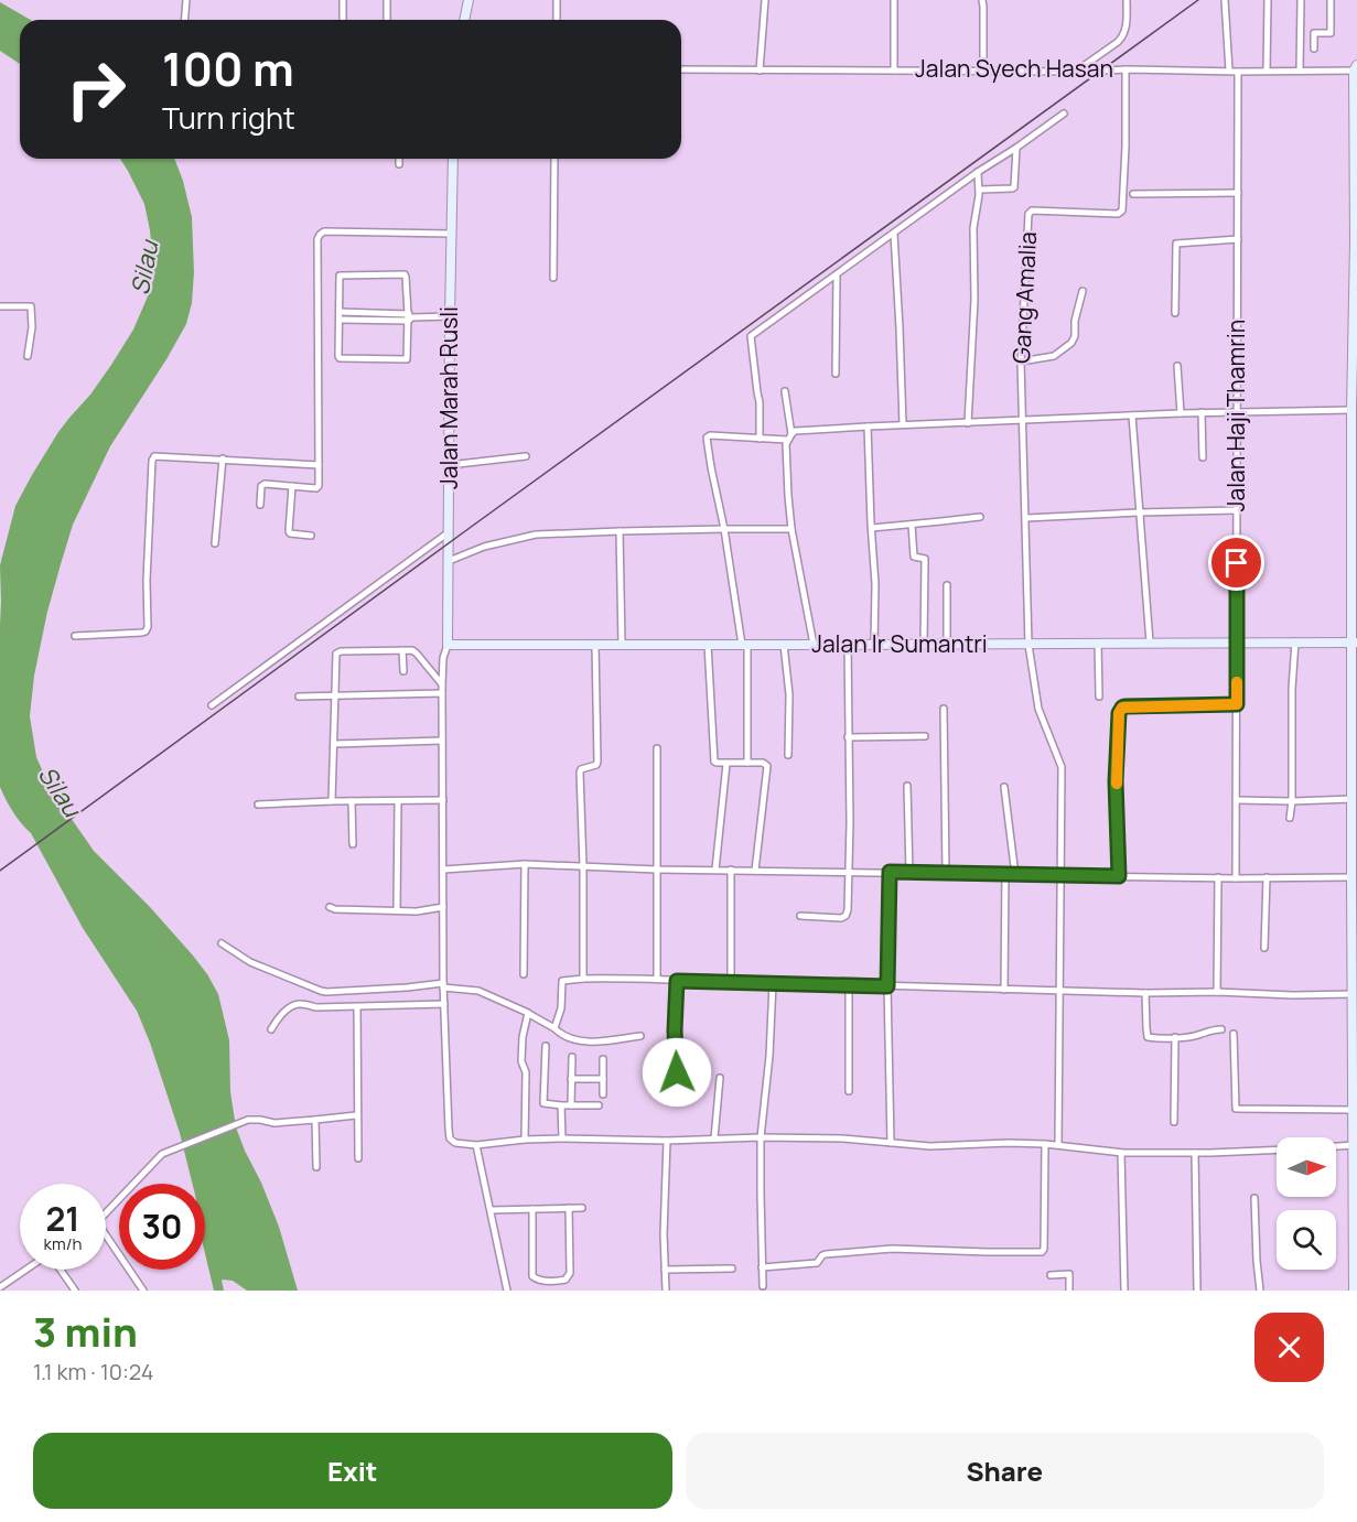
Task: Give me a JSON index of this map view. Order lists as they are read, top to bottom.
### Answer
{
  "streets": {
    "main road": ["Jalan Marah Rusli", "Jalan Ir Sumantri"],
    "street": ["Jalan Syech Hasan", "Gang Amalia", "Jalan Haji Thamrin"]
  },
  "crossings": [
    ["Jalan Syech Hasan", "Gang Amalia"],
    ["Jalan Syech Hasan", "Jalan Haji Thamrin"],
    ["Gang Amalia", "Jalan Ir Sumantri"],
    ["Jalan Marah Rusli", "Jalan Ir Sumantri"],
    ["Jalan Haji Thamrin", "Jalan Ir Sumantri"]
  ],
  "water": ["Silau"],
  "north": "right",
  "page": {
    "turn": ["100 m", "Turn right"],
    "speed": "21 km/h",
    "limit": "30",
    "heading": ["3 min", "1.1 km · 10:24"],
    "buttons": ["Exit", "Share"]
  }
}
